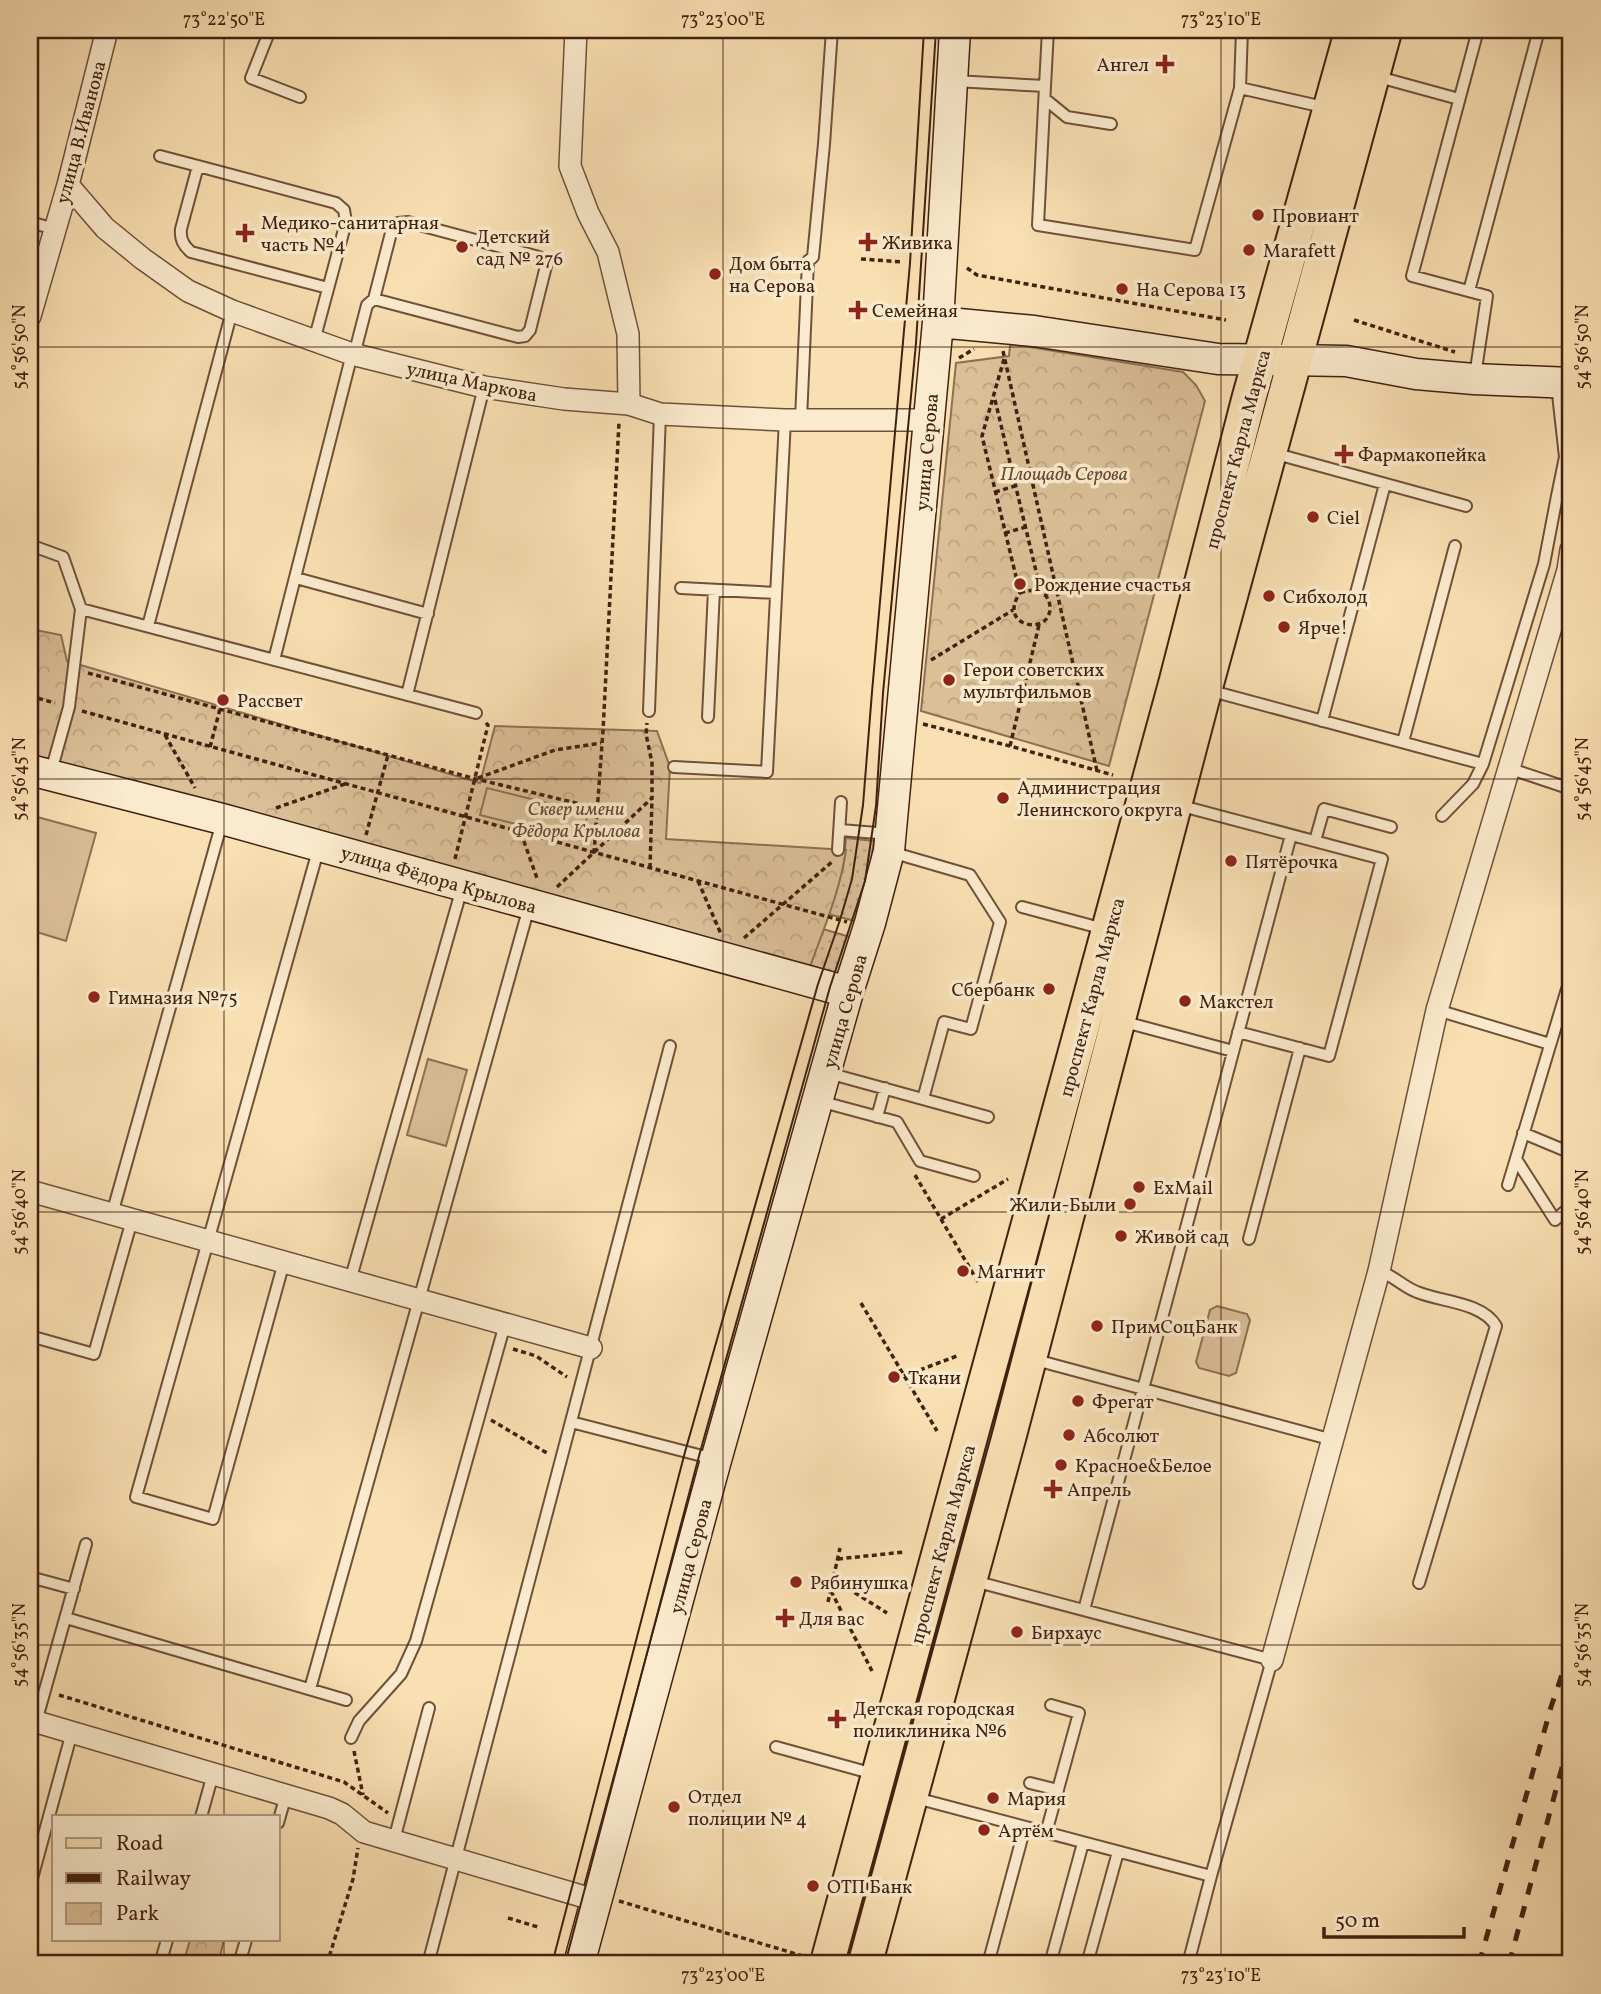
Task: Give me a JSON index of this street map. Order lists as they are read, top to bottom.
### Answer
{
  "streets": {
    "main road": ["проспект Карла Маркса"],
    "street": [
      "улица В.Иванова",
      "улица Маркова",
      "улица Серова",
      "улица Фёдора Крылова"
    ]
  },
  "crossings": [
    ["улица В.Иванова", "улица Маркова"],
    ["улица Маркова", "улица Серова"],
    ["улица Серова", "улица Фёдора Крылова"]
  ],
  "parks": ["Площадь Серова", "Сквер имени Фёдора Крылова"],
  "places": {
    "health": [
      "Ангел",
      "Медико-санитарная часть №4",
      "Живика",
      "Семейная",
      "Фармакопейка",
      "Апрель",
      "Для вас",
      "Детская городская поликлиника №6"
    ],
    "other": [
      "Провиант",
      "Детский сад № 276",
      "Marafett",
      "Дом быта на Серова",
      "На Серова 13",
      "Ciel",
      "Рождение счастья",
      "Сибхолод",
      "Ярче!",
      "Герои советских мультфильмов",
      "Рассвет",
      "Администрация Ленинского округа",
      "Пятёрочка",
      "Сбербанк",
      "Гимназия №75",
      "Макстел",
      "ExMail",
      "Жили-Были",
      "Живой сад",
      "Магнит",
      "ПримСоцБанк",
      "Ткани",
      "Фрегат",
      "Абсолют",
      "Красное&Белое",
      "Рябинушка",
      "Бирхаус",
      "Мария",
      "Отдел полиции № 4",
      "Артём",
      "ОТП Банк"
    ]
  },
  "legend": ["Road", "Railway", "Park"],
  "scale_bar": "50 m",
  "coordinates": [
    "73°22'50\"E",
    "73°23'00\"E",
    "73°23'10\"E",
    "54°56'50\"N",
    "54°56'45\"N",
    "54°56'40\"N",
    "54°56'35\"N"
  ]
}
